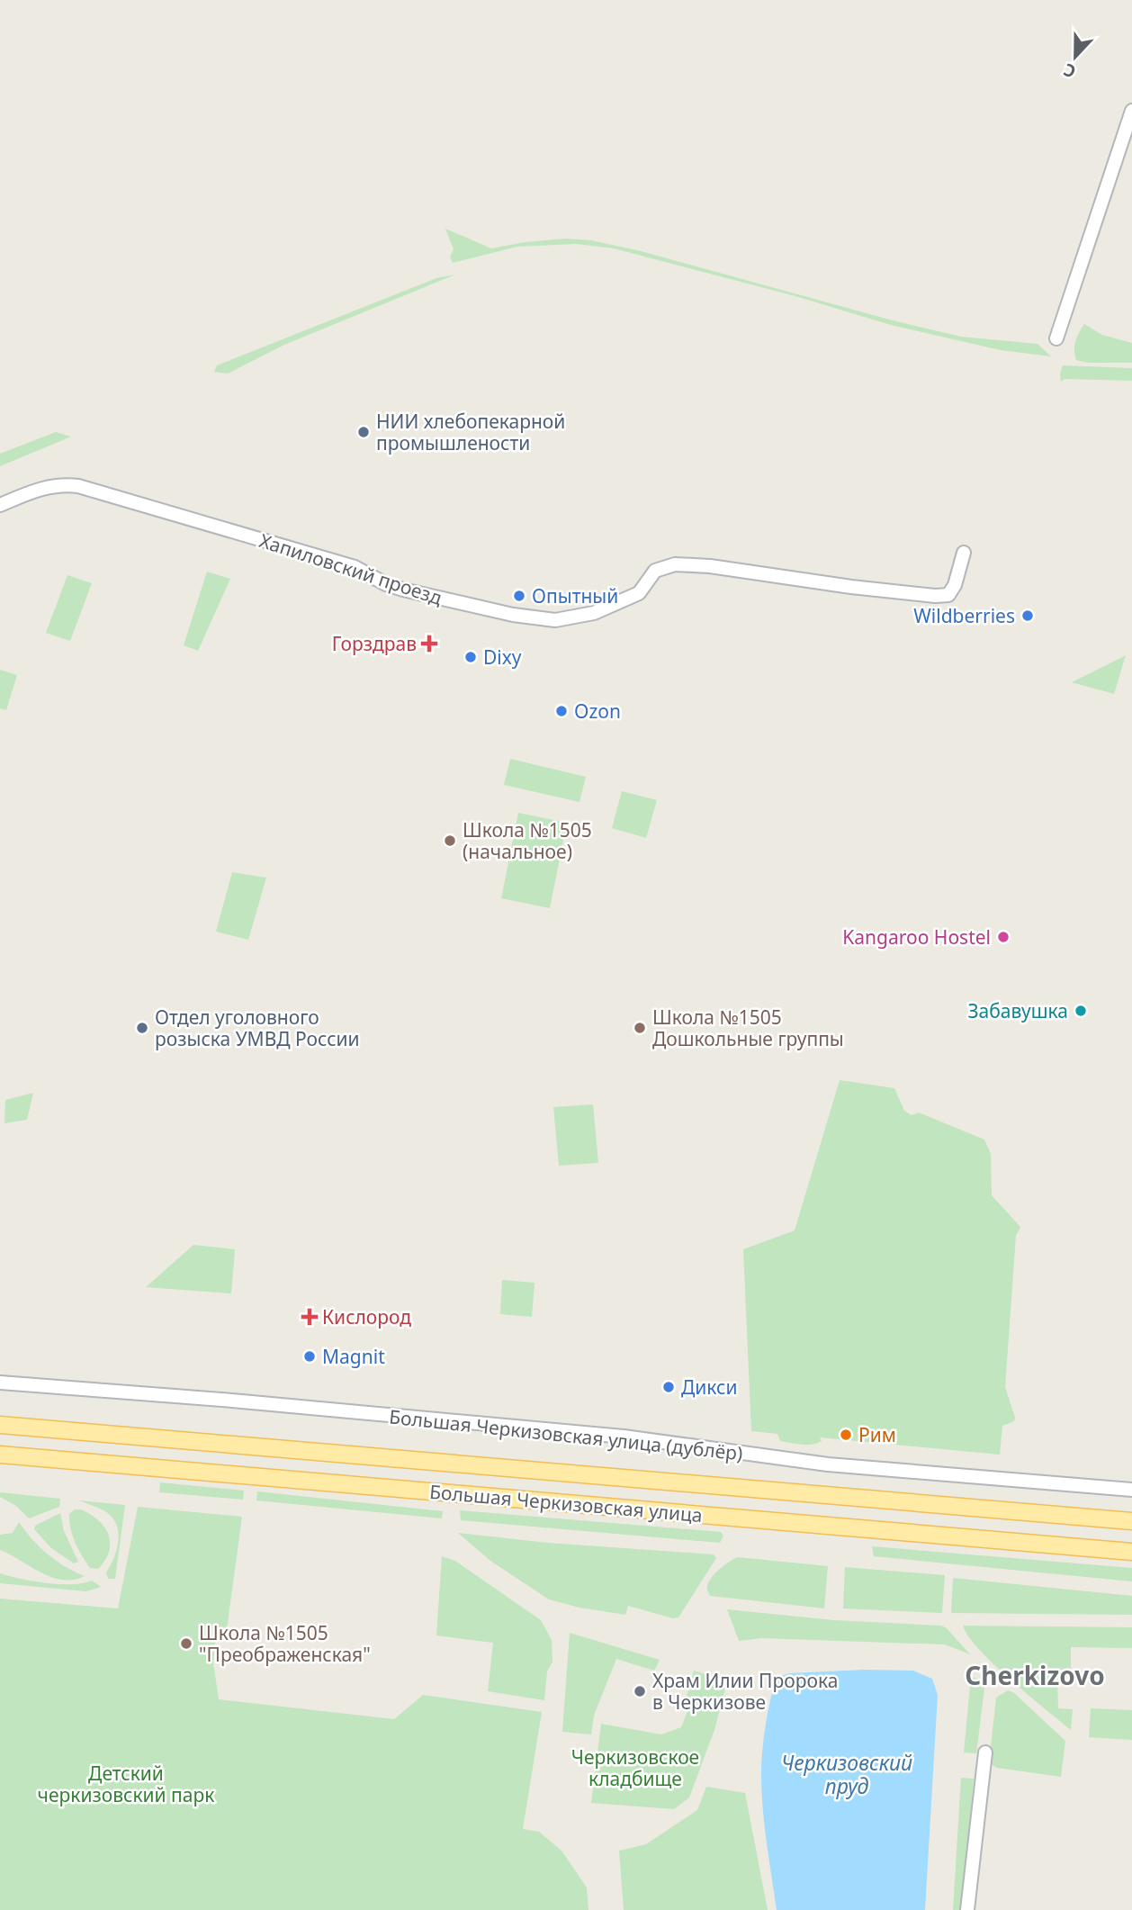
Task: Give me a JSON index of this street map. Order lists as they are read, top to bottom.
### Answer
{
  "streets": {
    "main road": ["Большая Черкизовская улица"],
    "street": ["Хапиловский проезд", "Большая Черкизовская улица (дублёр)"]
  },
  "districts": ["Cherkizovo"],
  "water": ["Черкизовский пруд"],
  "parks": ["Черкизовское кладбище", "Детский черкизовский парк"],
  "places": {
    "other": [
      "НИИ хлебопекарной промышлености",
      "Опытный",
      "Wildberries",
      "Dixy",
      "Ozon",
      "Школа №1505 (начальное)",
      "Kangaroo Hostel",
      "Забавушка",
      "Отдел уголовного розыска УМВД России",
      "Школа №1505 Дошкольные группы",
      "Magnit",
      "Дикси",
      "Рим",
      "Школа №1505 \"Преображенская\"",
      "Храм Илии Пророка в Черкизове"
    ],
    "health": ["Горздрав", "Кислород"]
  },
  "north": "bottom"
}
